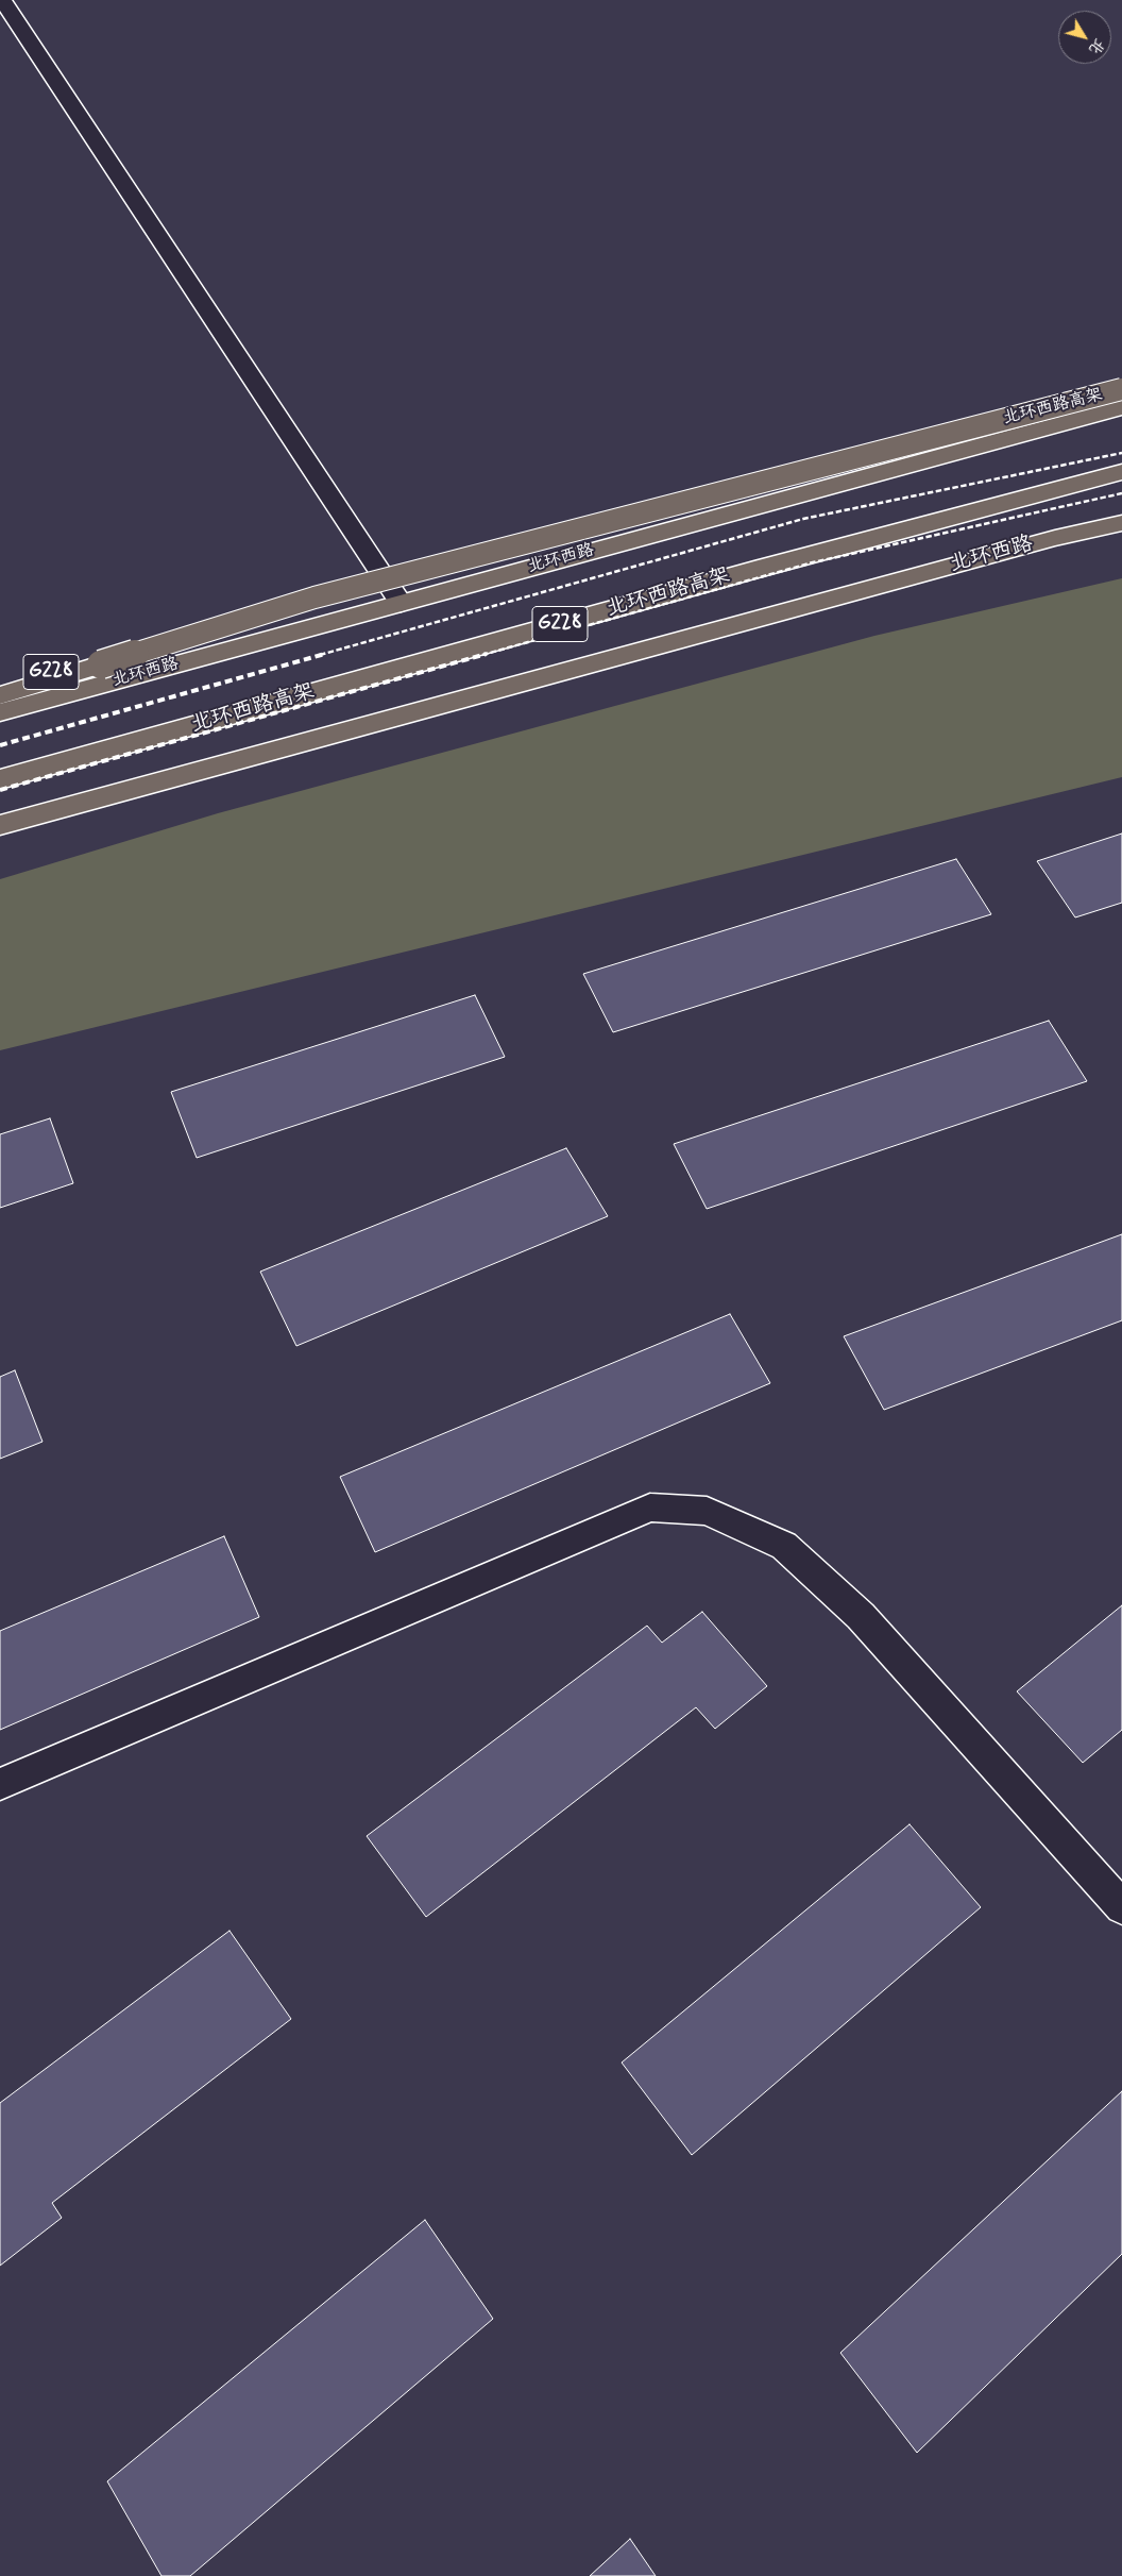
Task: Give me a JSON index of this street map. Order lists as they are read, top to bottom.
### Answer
{
  "streets": {
    "main road": ["北环西路高架", "北环西路", "G228"]
  },
  "crossings": [
    ["北环西路高架", "G228"]
  ],
  "north": "bottom right"
}
